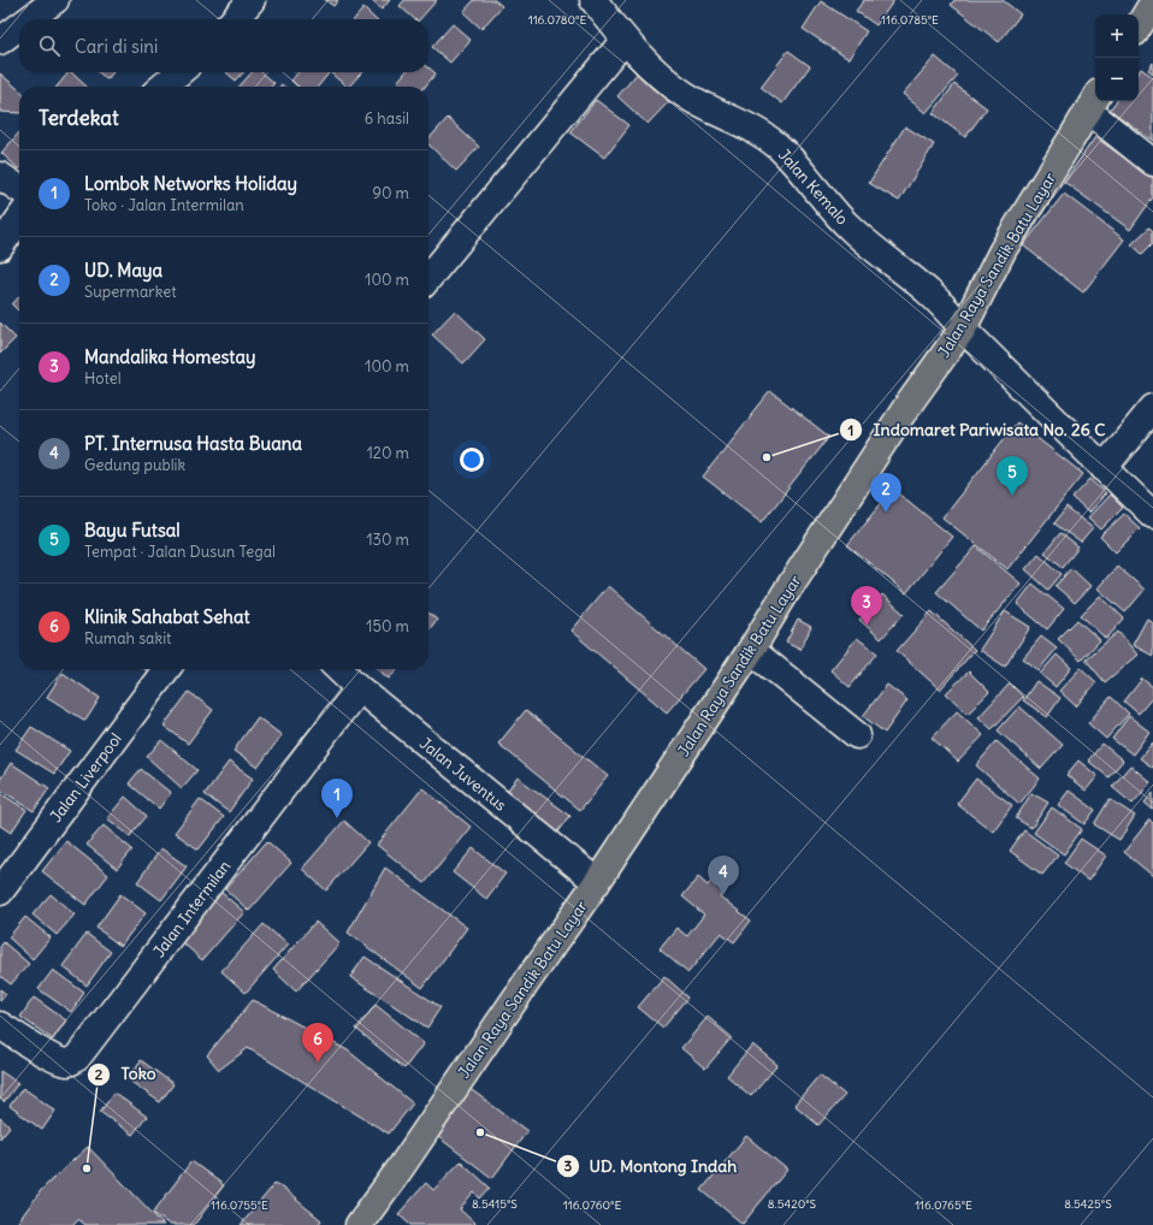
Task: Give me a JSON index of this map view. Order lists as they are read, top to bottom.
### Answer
{
  "streets": {
    "main road": ["Jalan Raya Sandik Batu Layar"],
    "street": [
      "Jalan Kemalo",
      "Jalan Juventus",
      "Jalan Liverpool",
      "Jalan Intermilan"
    ]
  },
  "crossings": [
    ["Jalan Kemalo", "Jalan Raya Sandik Batu Layar"],
    ["Jalan Raya Sandik Batu Layar", "Jalan Juventus"],
    ["Jalan Juventus", "Jalan Intermilan"]
  ],
  "places": ["Indomaret Pariwisata No. 26 C", "UD. Montong Indah", "Toko"],
  "page": {
    "map_buttons": ["+", "−"],
    "search": "Cari di sini",
    "heading": ["Terdekat", "6 hasil"],
    "list": [
      {
        "mark": "1",
        "name": "Lombok Networks Holiday",
        "note": "Toko · Jalan Intermilan",
        "value": "90 m"
      },
      {
        "mark": "2",
        "name": "UD. Maya",
        "note": "Supermarket",
        "value": "100 m"
      },
      {
        "mark": "3",
        "name": "Mandalika Homestay",
        "note": "Hotel",
        "value": "100 m"
      },
      {
        "mark": "4",
        "name": "PT. Internusa Hasta Buana",
        "note": "Gedung publik",
        "value": "120 m"
      },
      {
        "mark": "5",
        "name": "Bayu Futsal",
        "note": "Tempat · Jalan Dusun Tegal",
        "value": "130 m"
      },
      {
        "mark": "6",
        "name": "Klinik Sahabat Sehat",
        "note": "Rumah sakit",
        "value": "150 m"
      }
    ],
    "pins": [
      "5",
      "2",
      "3",
      "1",
      "4",
      "6"
    ]
  },
  "coordinates": [
    "116.0785°E",
    "116.0780°E",
    "8.5415°S",
    "8.5420°S",
    "8.5425°S",
    "116.0755°E",
    "116.0760°E",
    "116.0765°E"
  ]
}
